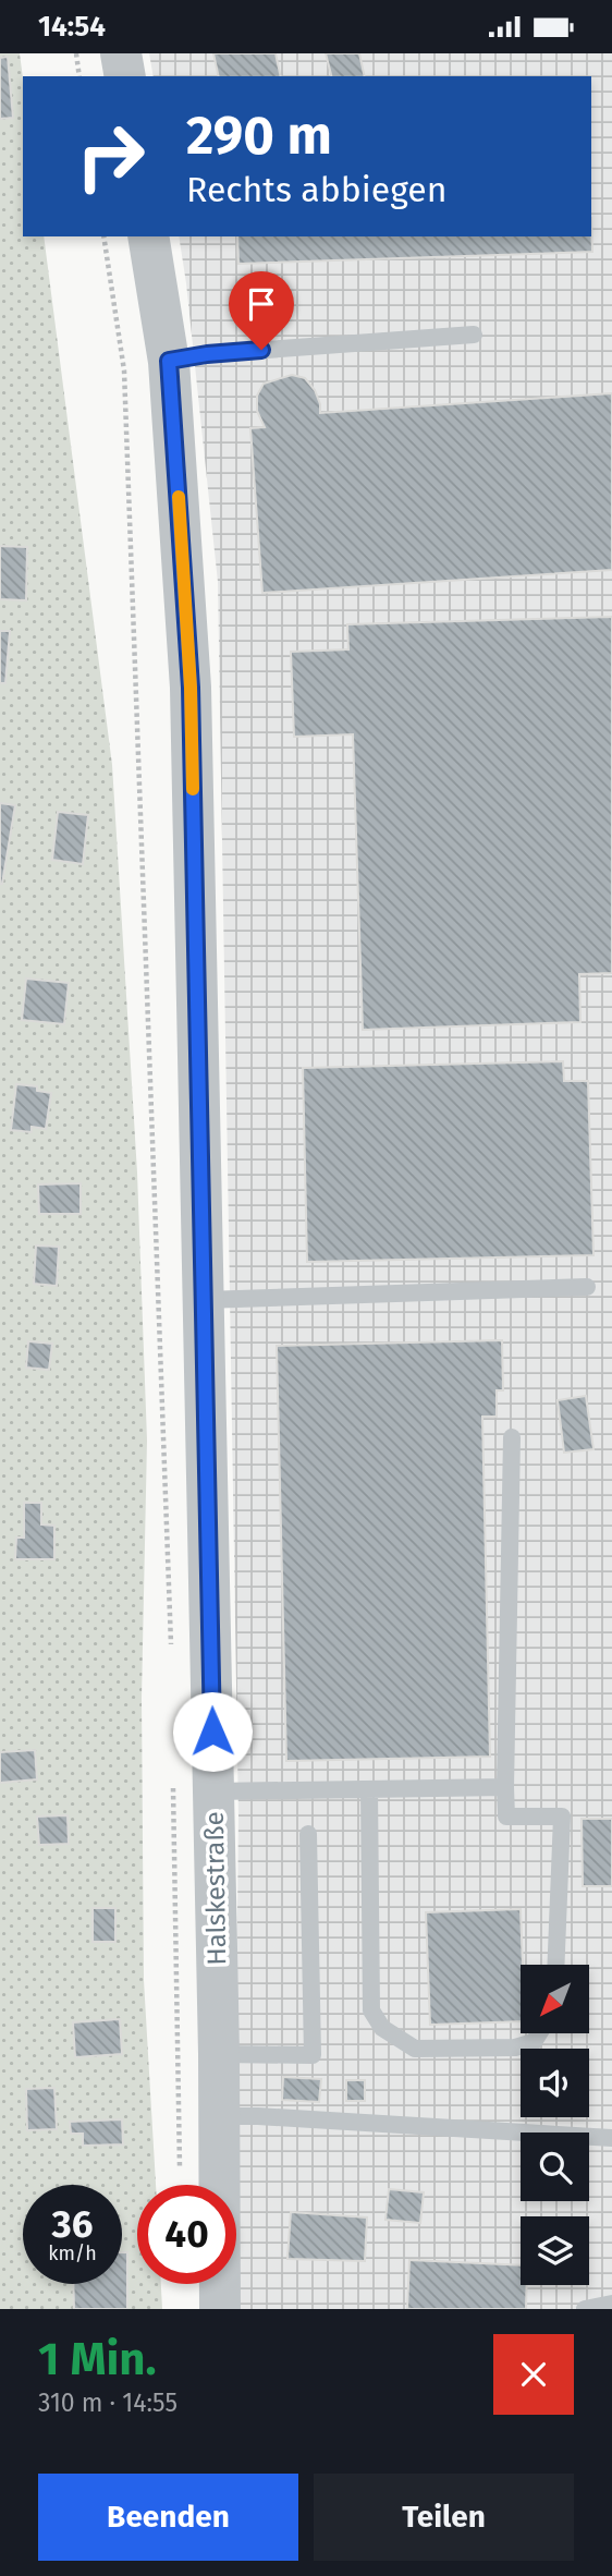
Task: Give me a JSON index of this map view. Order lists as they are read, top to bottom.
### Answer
{
  "streets": {
    "street": ["Halskestraße"]
  },
  "north": "bottom left",
  "page": {
    "status": "14:54",
    "turn": ["290 m", "Rechts abbiegen"],
    "speed": "36 km/h",
    "limit": "40",
    "heading": ["1 Min.", "310 m · 14:55"],
    "buttons": ["Beenden", "Teilen"]
  }
}
